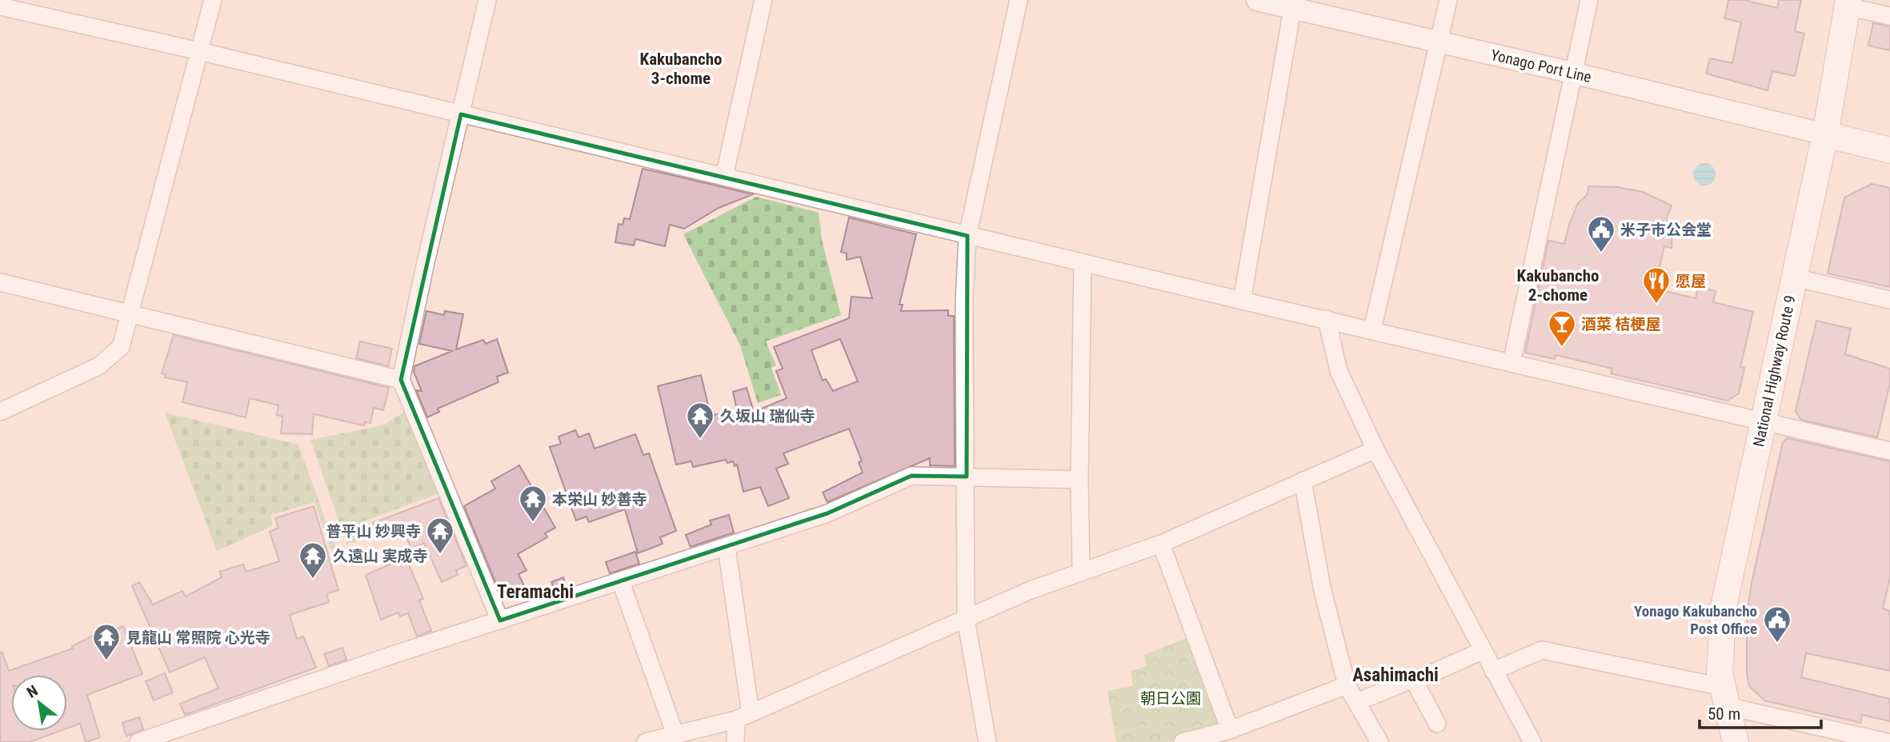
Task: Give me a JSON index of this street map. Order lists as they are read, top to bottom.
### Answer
{
  "streets": {
    "highway": ["National Highway Route 9"],
    "main road": ["Yonago Port Line"]
  },
  "crossings": [
    ["Yonago Port Line", "National Highway Route 9"]
  ],
  "districts": [
    "Kakubancho 3-chome",
    "Kakubancho 2-chome",
    "Teramachi",
    "Asahimachi"
  ],
  "parks": ["朝日公園"],
  "places": {
    "public building": ["米子市公会堂", "Yonago Kakubancho Post Office"],
    "restaurant": ["愿屋"],
    "bar": ["酒菜 桔梗屋"],
    "temple": [
      "久坂山 瑞仙寺",
      "本栄山 妙善寺",
      "普平山 妙興寺",
      "久遠山 実成寺",
      "見龍山 常照院 心光寺"
    ]
  },
  "scale_bar": "50 m",
  "north": "top left"
}
